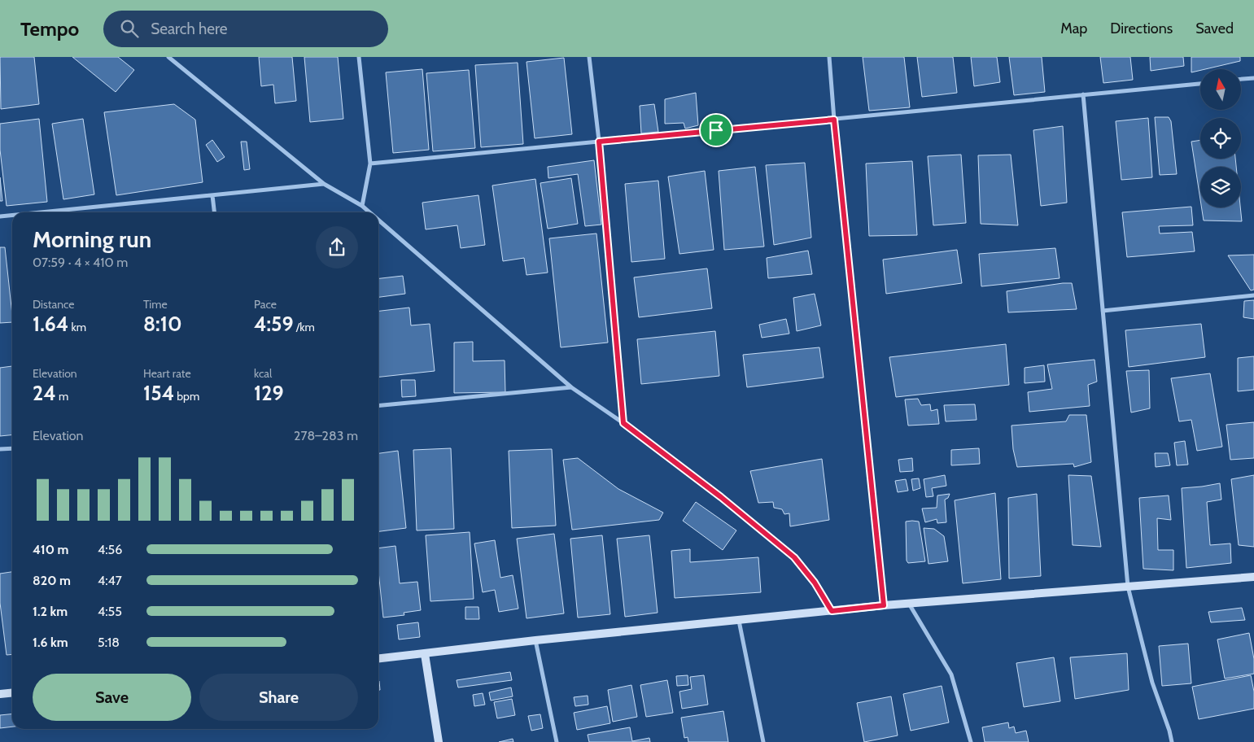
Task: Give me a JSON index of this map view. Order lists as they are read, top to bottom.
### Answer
{
  "north": "top",
  "page": {
    "header": "Tempo",
    "search": "Search here",
    "nav": ["Map", "Directions", "Saved"],
    "heading": ["Morning run", "07:59 · 4 × 410 m"],
    "stats": [
      ["Distance", "1.64 km"],
      ["Time", "8:10"],
      ["Pace", "4:59 /km"],
      ["Elevation", "24 m"],
      ["Heart rate", "154 bpm"],
      ["kcal", "129"]
    ],
    "chart": ["Elevation", "278–283 m"],
    "list": [
      {
        "name": "410 m",
        "note": "4:56"
      },
      {
        "name": "820 m",
        "note": "4:47"
      },
      {
        "name": "1.2 km",
        "note": "4:55"
      },
      {
        "name": "1.6 km",
        "note": "5:18"
      }
    ],
    "buttons": ["Save", "Share"]
  }
}
